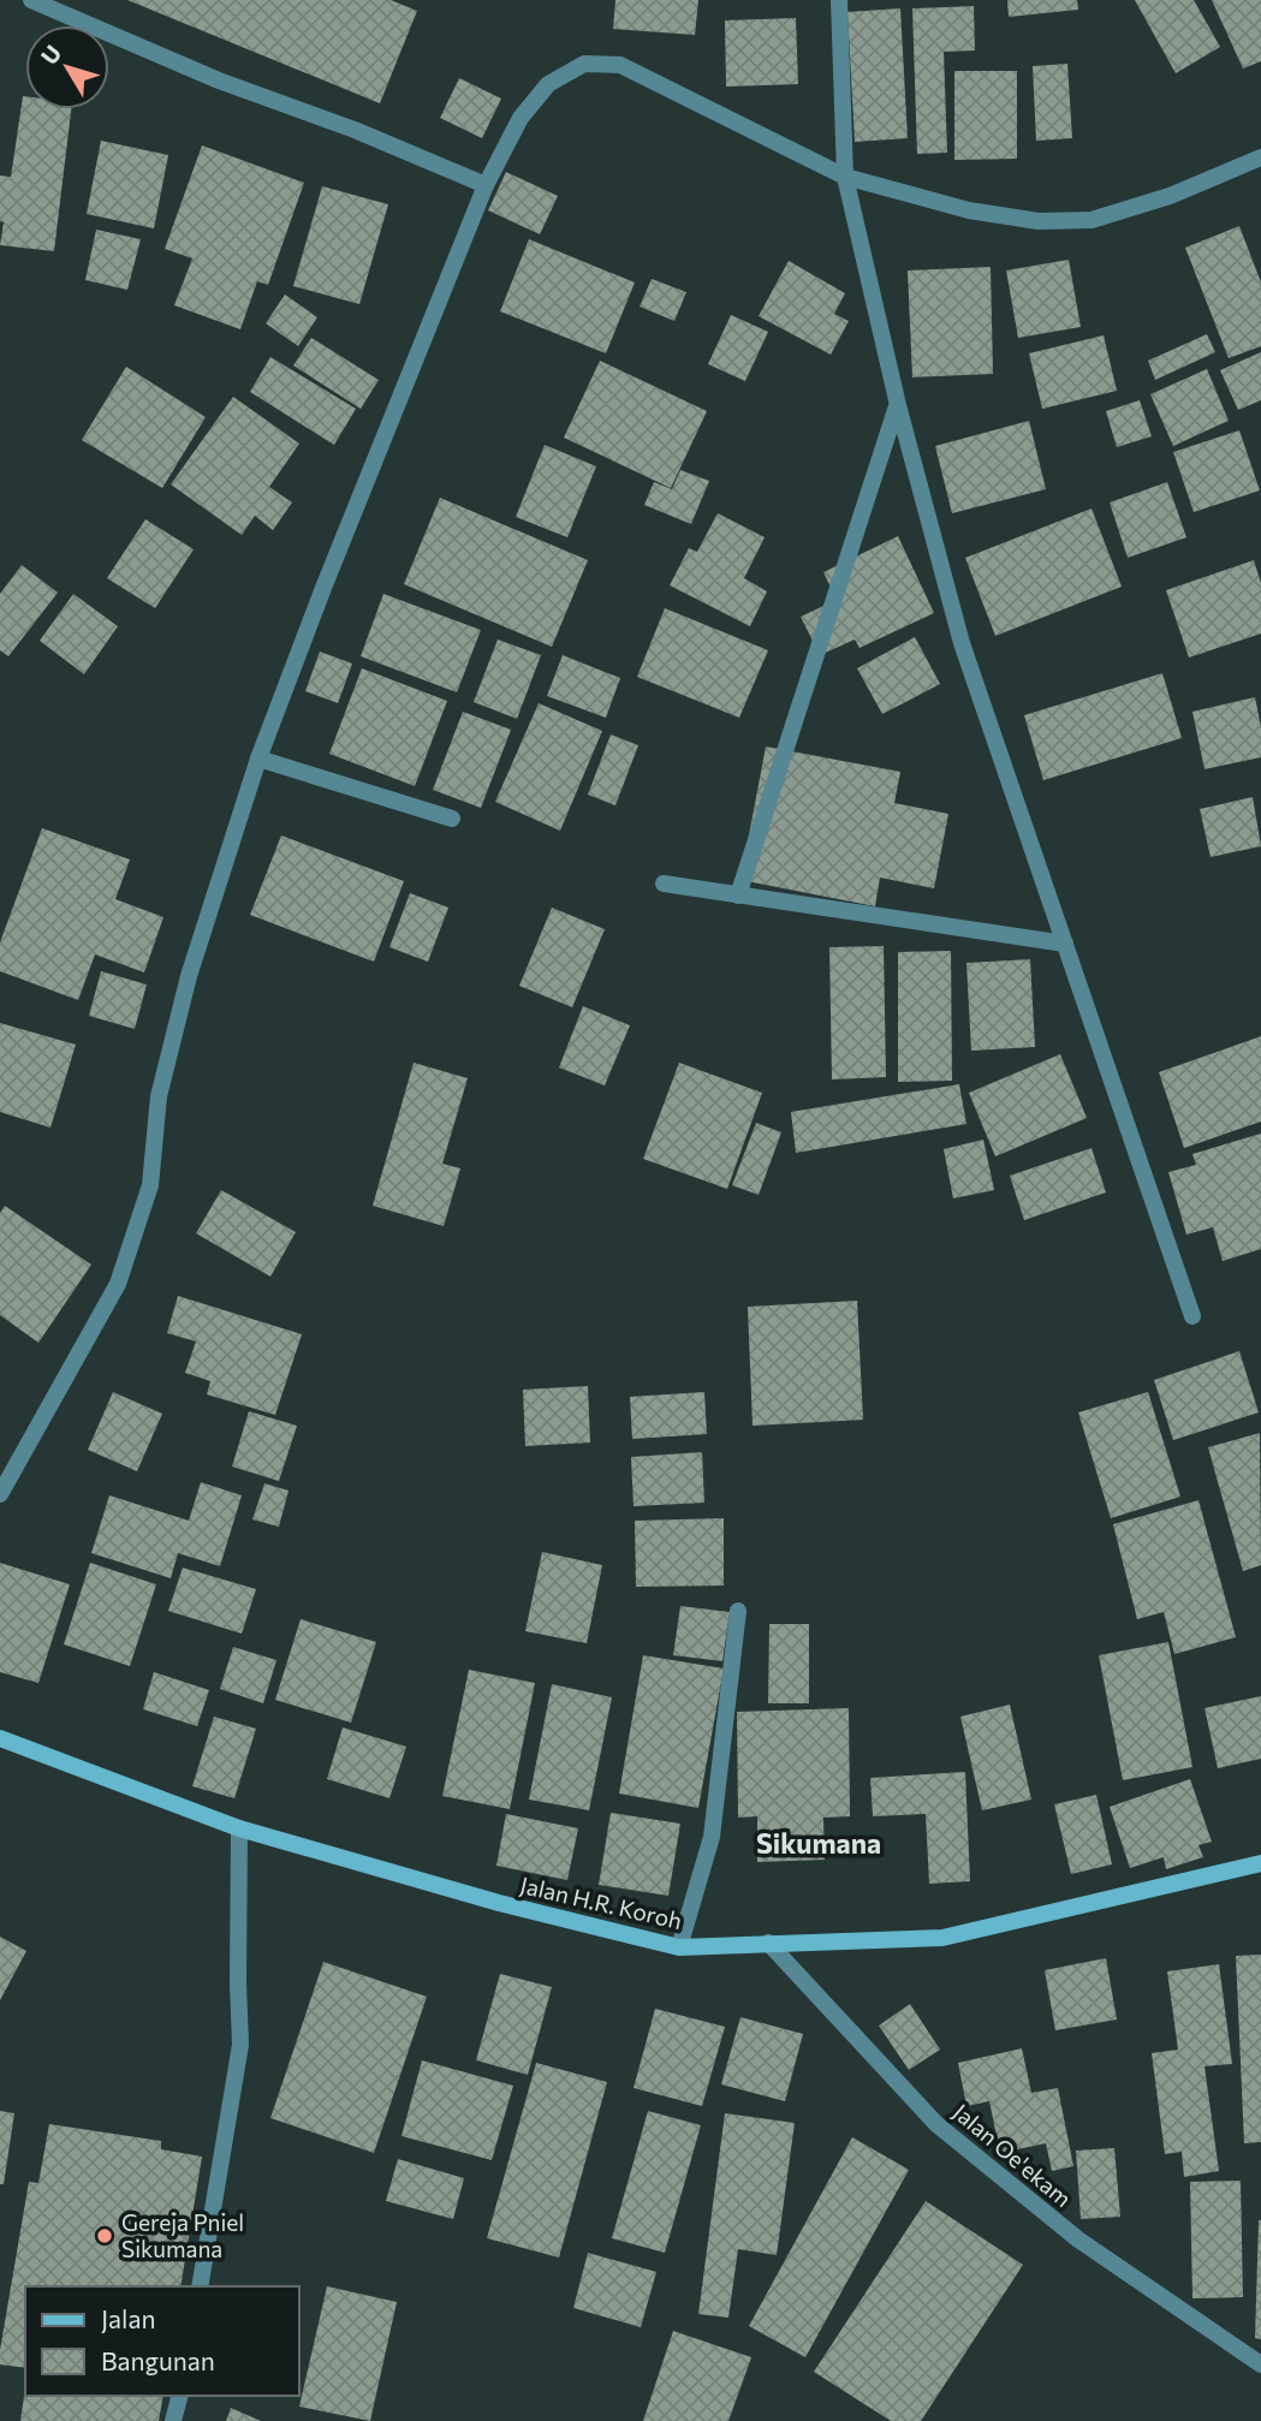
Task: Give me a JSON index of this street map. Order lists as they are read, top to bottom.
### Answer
{
  "streets": {
    "main road": ["Jalan H.R. Koroh"],
    "street": ["Jalan Oe'ekam"]
  },
  "crossings": [
    ["Jalan H.R. Koroh", "Jalan Oe'ekam"]
  ],
  "districts": ["Sikumana"],
  "places": ["Gereja Pniel Sikumana"],
  "legend": ["Jalan", "Bangunan"],
  "north": "top left"
}
